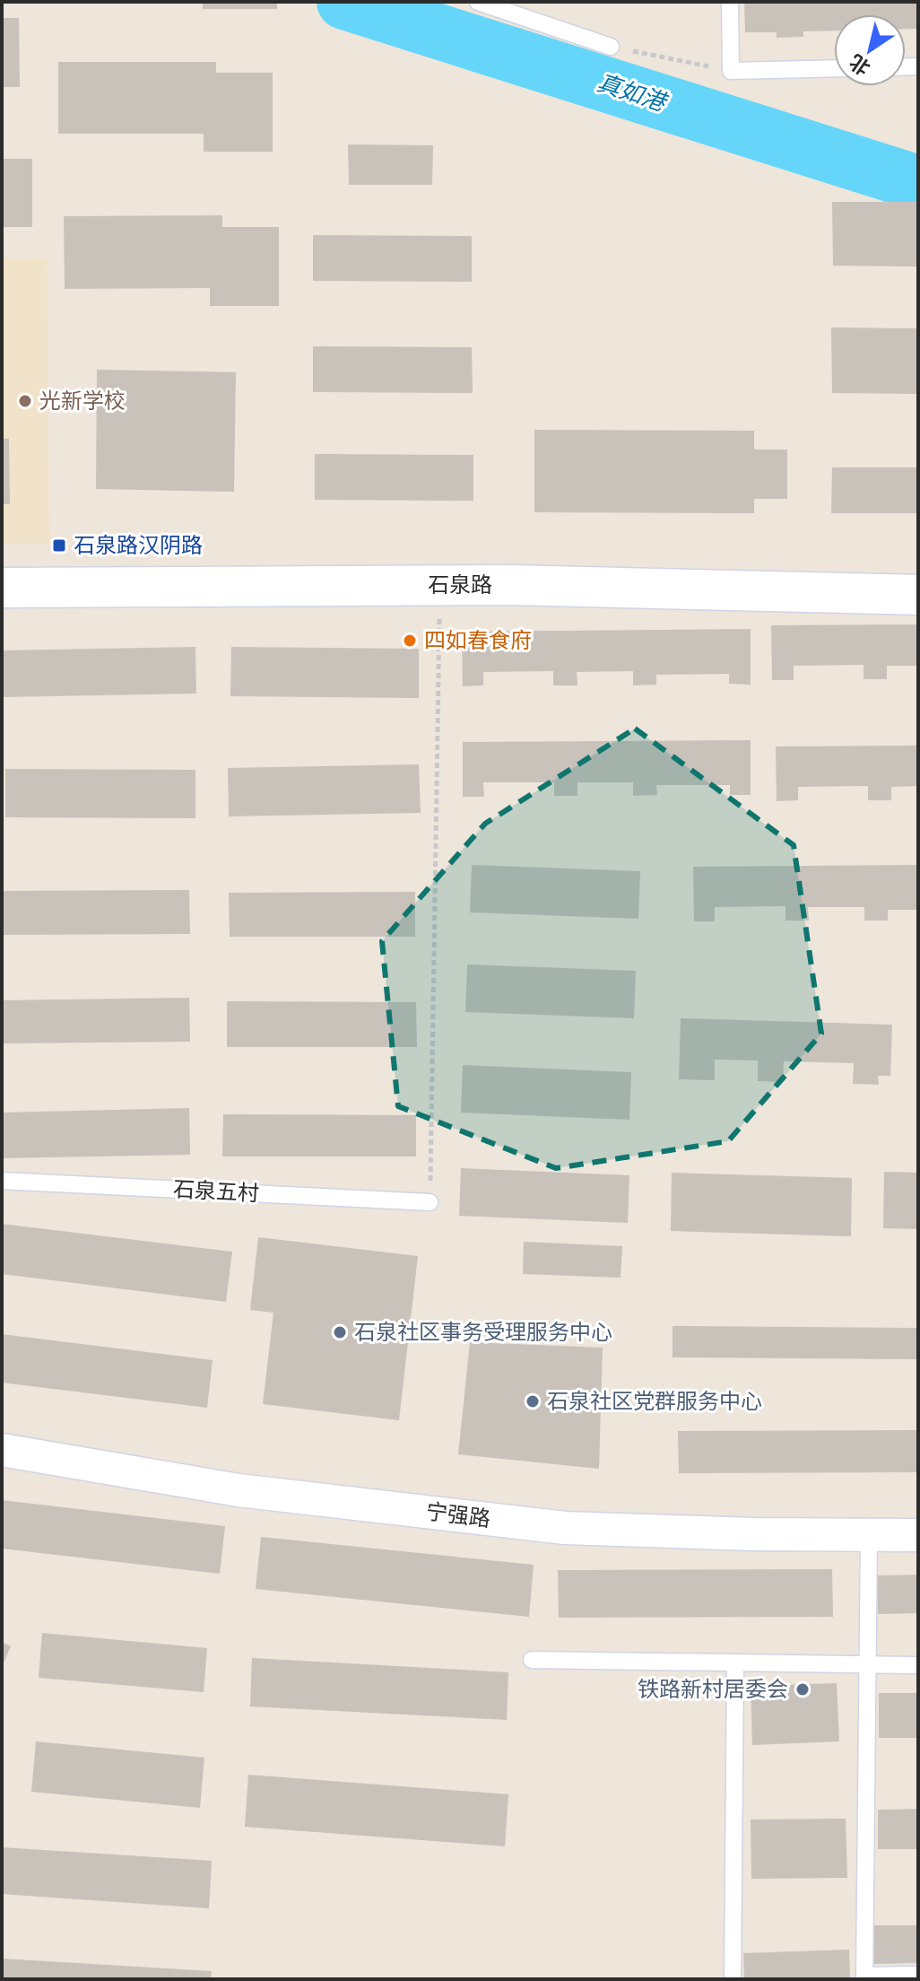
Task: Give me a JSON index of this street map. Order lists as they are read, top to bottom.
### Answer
{
  "streets": {
    "street": ["石泉路", "宁强路"],
    "lane": ["石泉五村"]
  },
  "water": ["真如港"],
  "places": {
    "other": [
      "光新学校",
      "四如春食府",
      "石泉社区事务受理服务中心",
      "石泉社区党群服务中心",
      "铁路新村居委会"
    ],
    "transit": ["石泉路汉阴路"]
  },
  "north": "bottom left"
}
